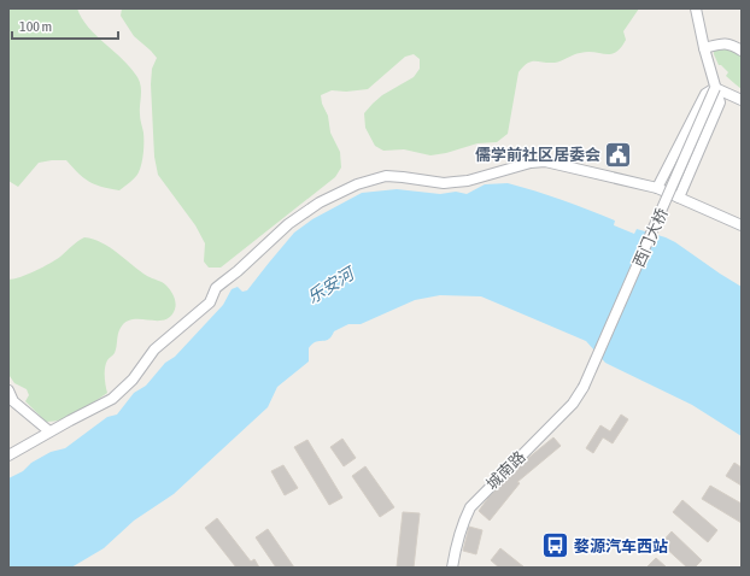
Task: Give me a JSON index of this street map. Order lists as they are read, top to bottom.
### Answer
{
  "streets": {
    "street": ["西门大桥", "城南路"]
  },
  "crossings": [
    ["西门大桥", "城南路"]
  ],
  "water": ["乐安河"],
  "places": {
    "public building": ["儒学前社区居委会"],
    "bus stop": ["婺源汽车西站"]
  },
  "scale_bar": "100 m"
}
